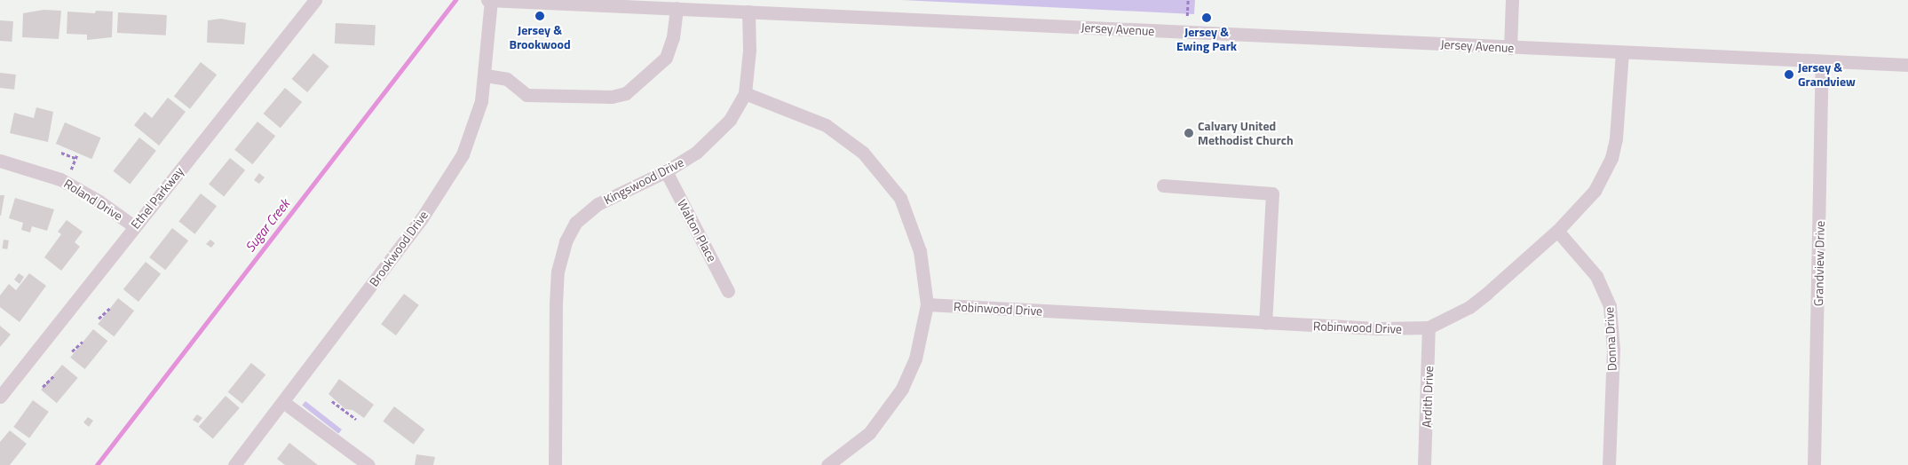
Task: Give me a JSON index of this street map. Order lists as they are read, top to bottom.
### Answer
{
  "streets": {
    "street": [
      "Jersey Avenue",
      "Kingswood Drive",
      "Ethel Parkway",
      "Roland Drive",
      "Walton Place",
      "Brookwood Drive",
      "Grandview Drive",
      "Robinwood Drive",
      "Donna Drive",
      "Ardith Drive"
    ]
  },
  "crossings": [
    ["Jersey Avenue", "Kingswood Drive"],
    ["Jersey Avenue", "Brookwood Drive"],
    ["Jersey Avenue", "Grandview Drive"],
    ["Jersey Avenue", "Robinwood Drive"],
    ["Kingswood Drive", "Walton Place"],
    ["Ethel Parkway", "Roland Drive"],
    ["Robinwood Drive", "Donna Drive"],
    ["Robinwood Drive", "Ardith Drive"]
  ],
  "water": ["Sugar Creek"],
  "places": [
    "Jersey & Brookwood",
    "Jersey & Ewing Park",
    "Jersey & Grandview",
    "Calvary United Methodist Church"
  ]
}
